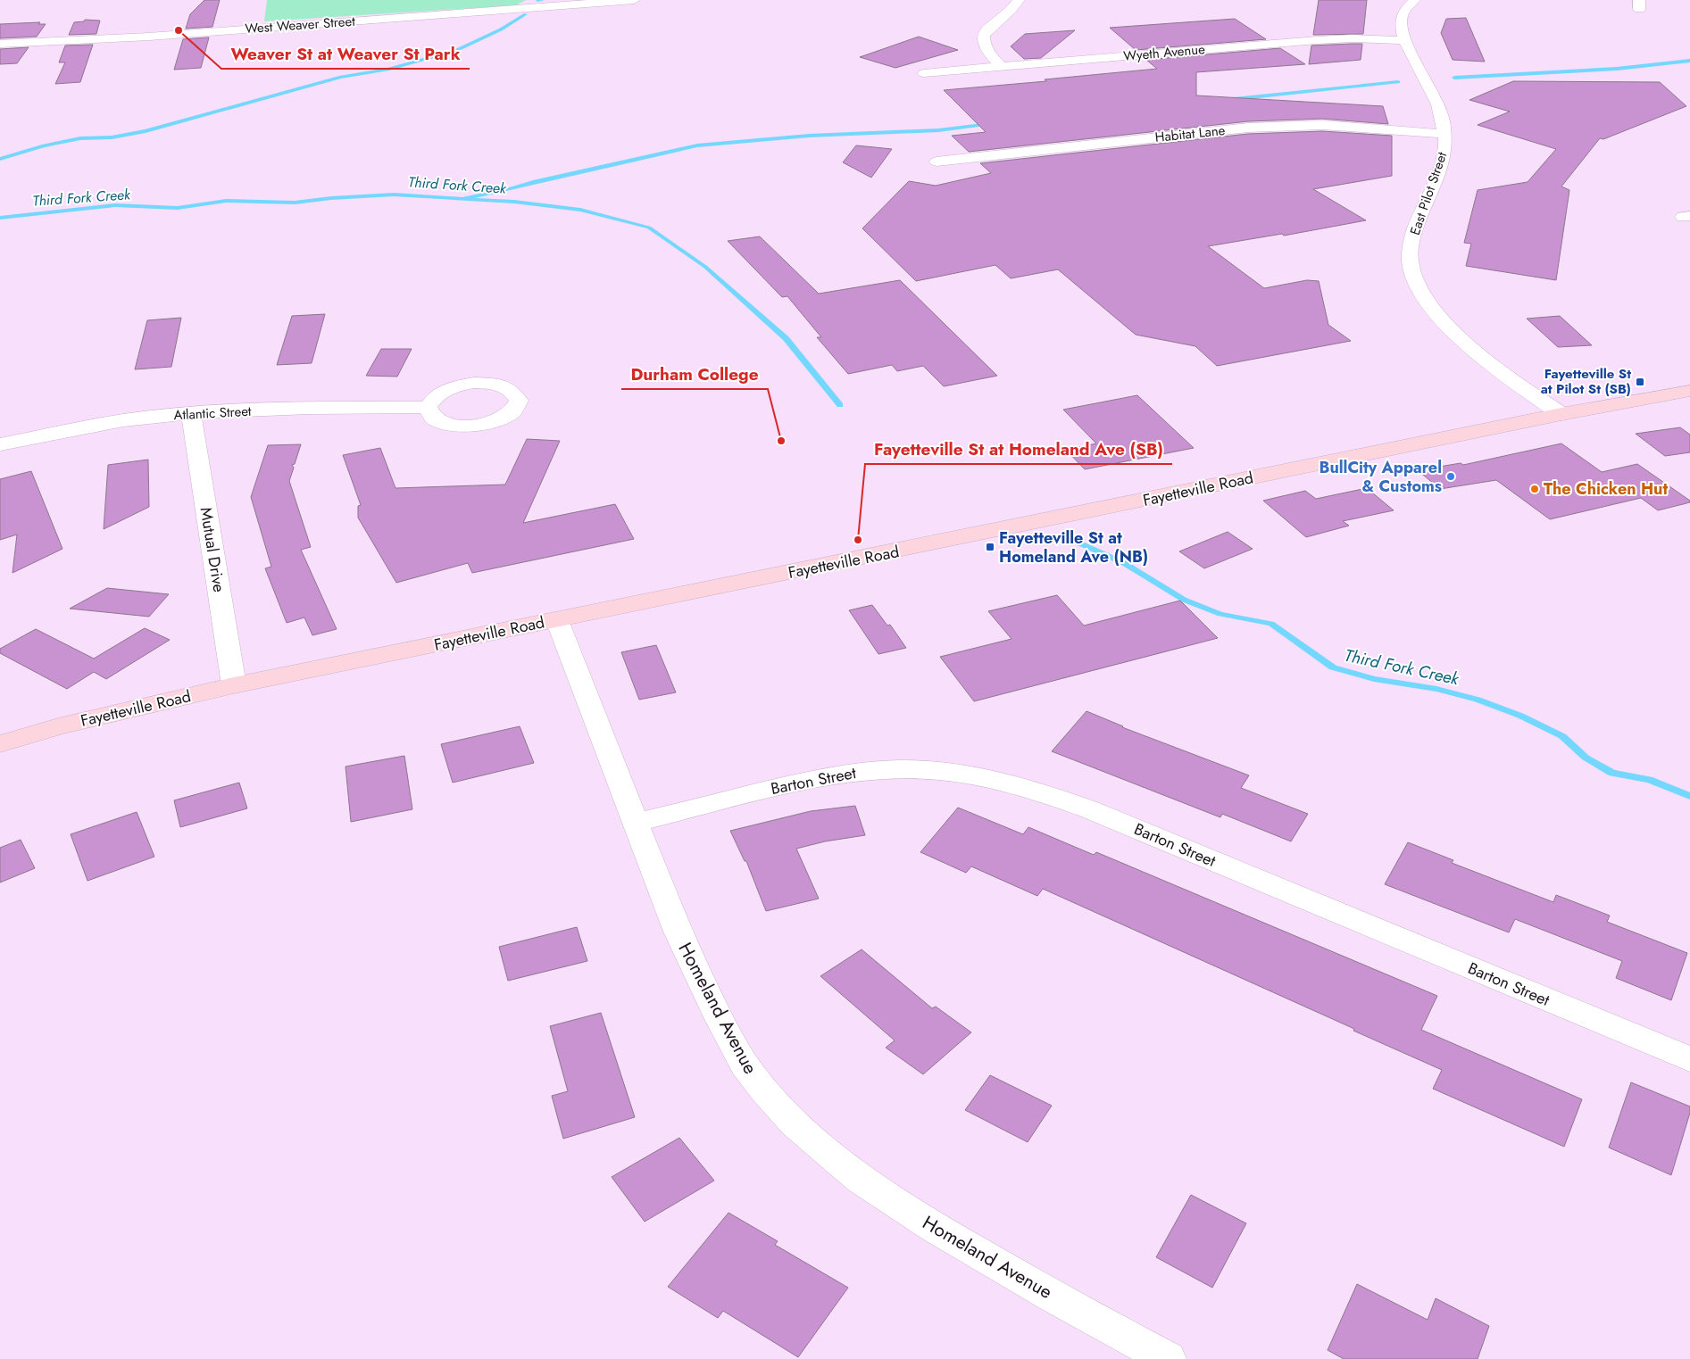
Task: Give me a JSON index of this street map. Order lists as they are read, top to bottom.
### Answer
{
  "streets": {
    "main road": ["Fayetteville Road"],
    "street": [
      "West Weaver Street",
      "Wyeth Avenue",
      "Habitat Lane",
      "East Pilot Street",
      "Atlantic Street",
      "Mutual Drive",
      "Barton Street",
      "Homeland Avenue"
    ]
  },
  "crossings": [
    ["Wyeth Avenue", "East Pilot Street"],
    ["Habitat Lane", "East Pilot Street"],
    ["East Pilot Street", "Fayetteville Road"],
    ["Atlantic Street", "Mutual Drive"],
    ["Fayetteville Road", "Mutual Drive"],
    ["Fayetteville Road", "Homeland Avenue"],
    ["Barton Street", "Homeland Avenue"]
  ],
  "water": ["Third Fork Creek"],
  "places": {
    "other": [
      "Weaver St at Weaver St Park",
      "Durham College",
      "BullCity Apparel & Customs",
      "The Chicken Hut",
      "Fayetteville St at Homeland Ave (SB)"
    ],
    "transit": ["Fayetteville St at Pilot St (SB)", "Fayetteville St at Homeland Ave (NB)"]
  }
}
